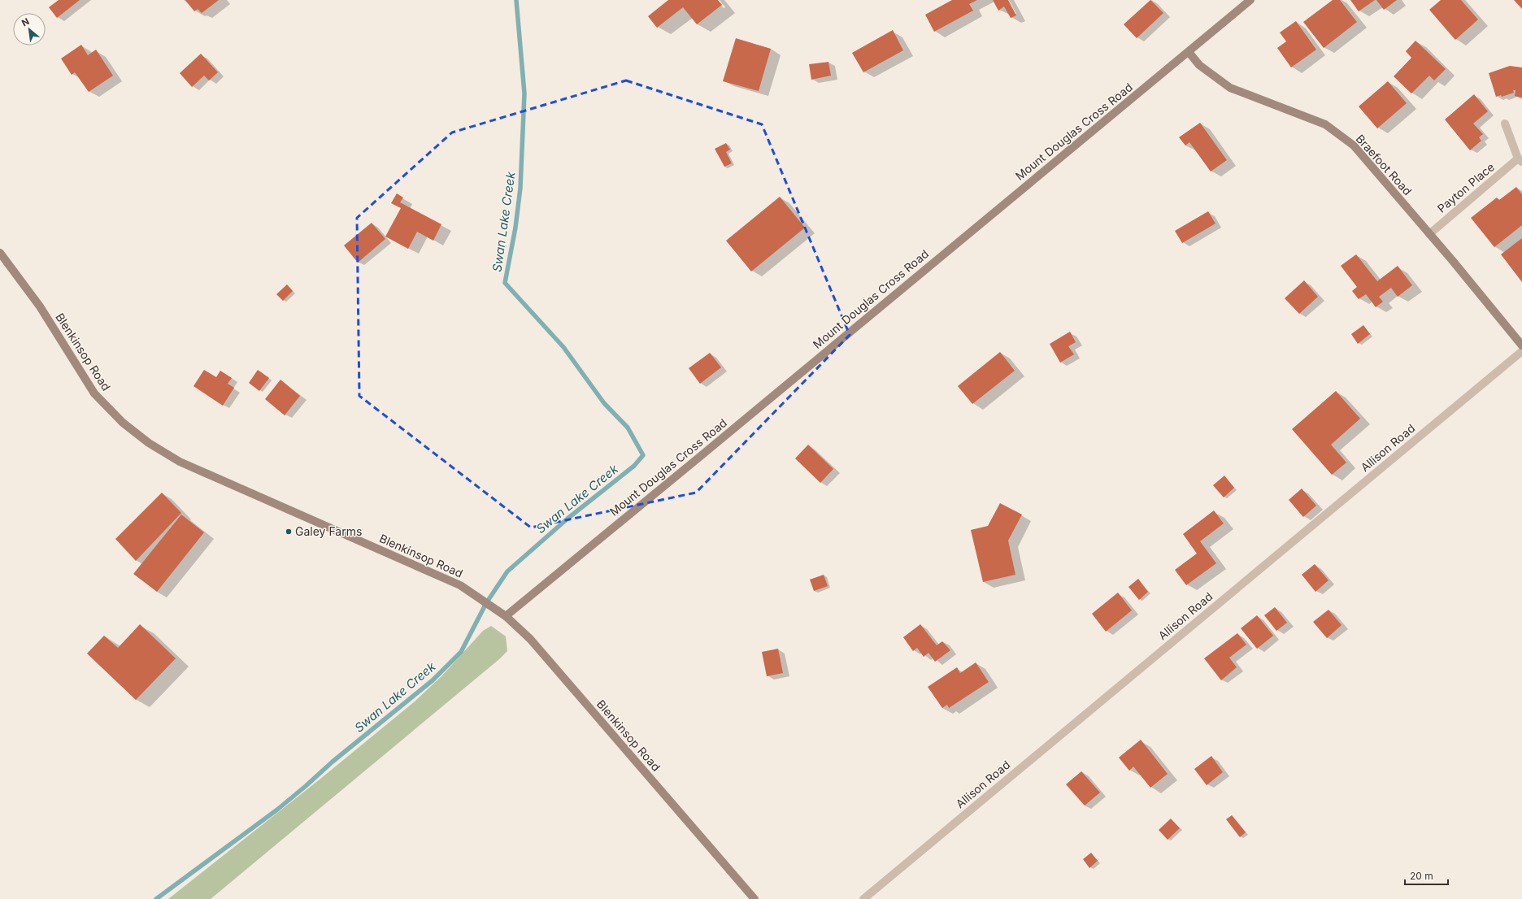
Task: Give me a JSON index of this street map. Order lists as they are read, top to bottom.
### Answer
{
  "streets": {
    "street": [
      "Mount Douglas Cross Road",
      "Braefoot Road",
      "Payton Place",
      "Blenkinsop Road",
      "Allison Road"
    ]
  },
  "crossings": [
    ["Mount Douglas Cross Road", "Braefoot Road"],
    ["Mount Douglas Cross Road", "Blenkinsop Road"],
    ["Braefoot Road", "Payton Place"]
  ],
  "water": ["Swan Lake Creek"],
  "places": ["Galey Farms"],
  "scale_bar": "20 m",
  "north": "top left"
}
